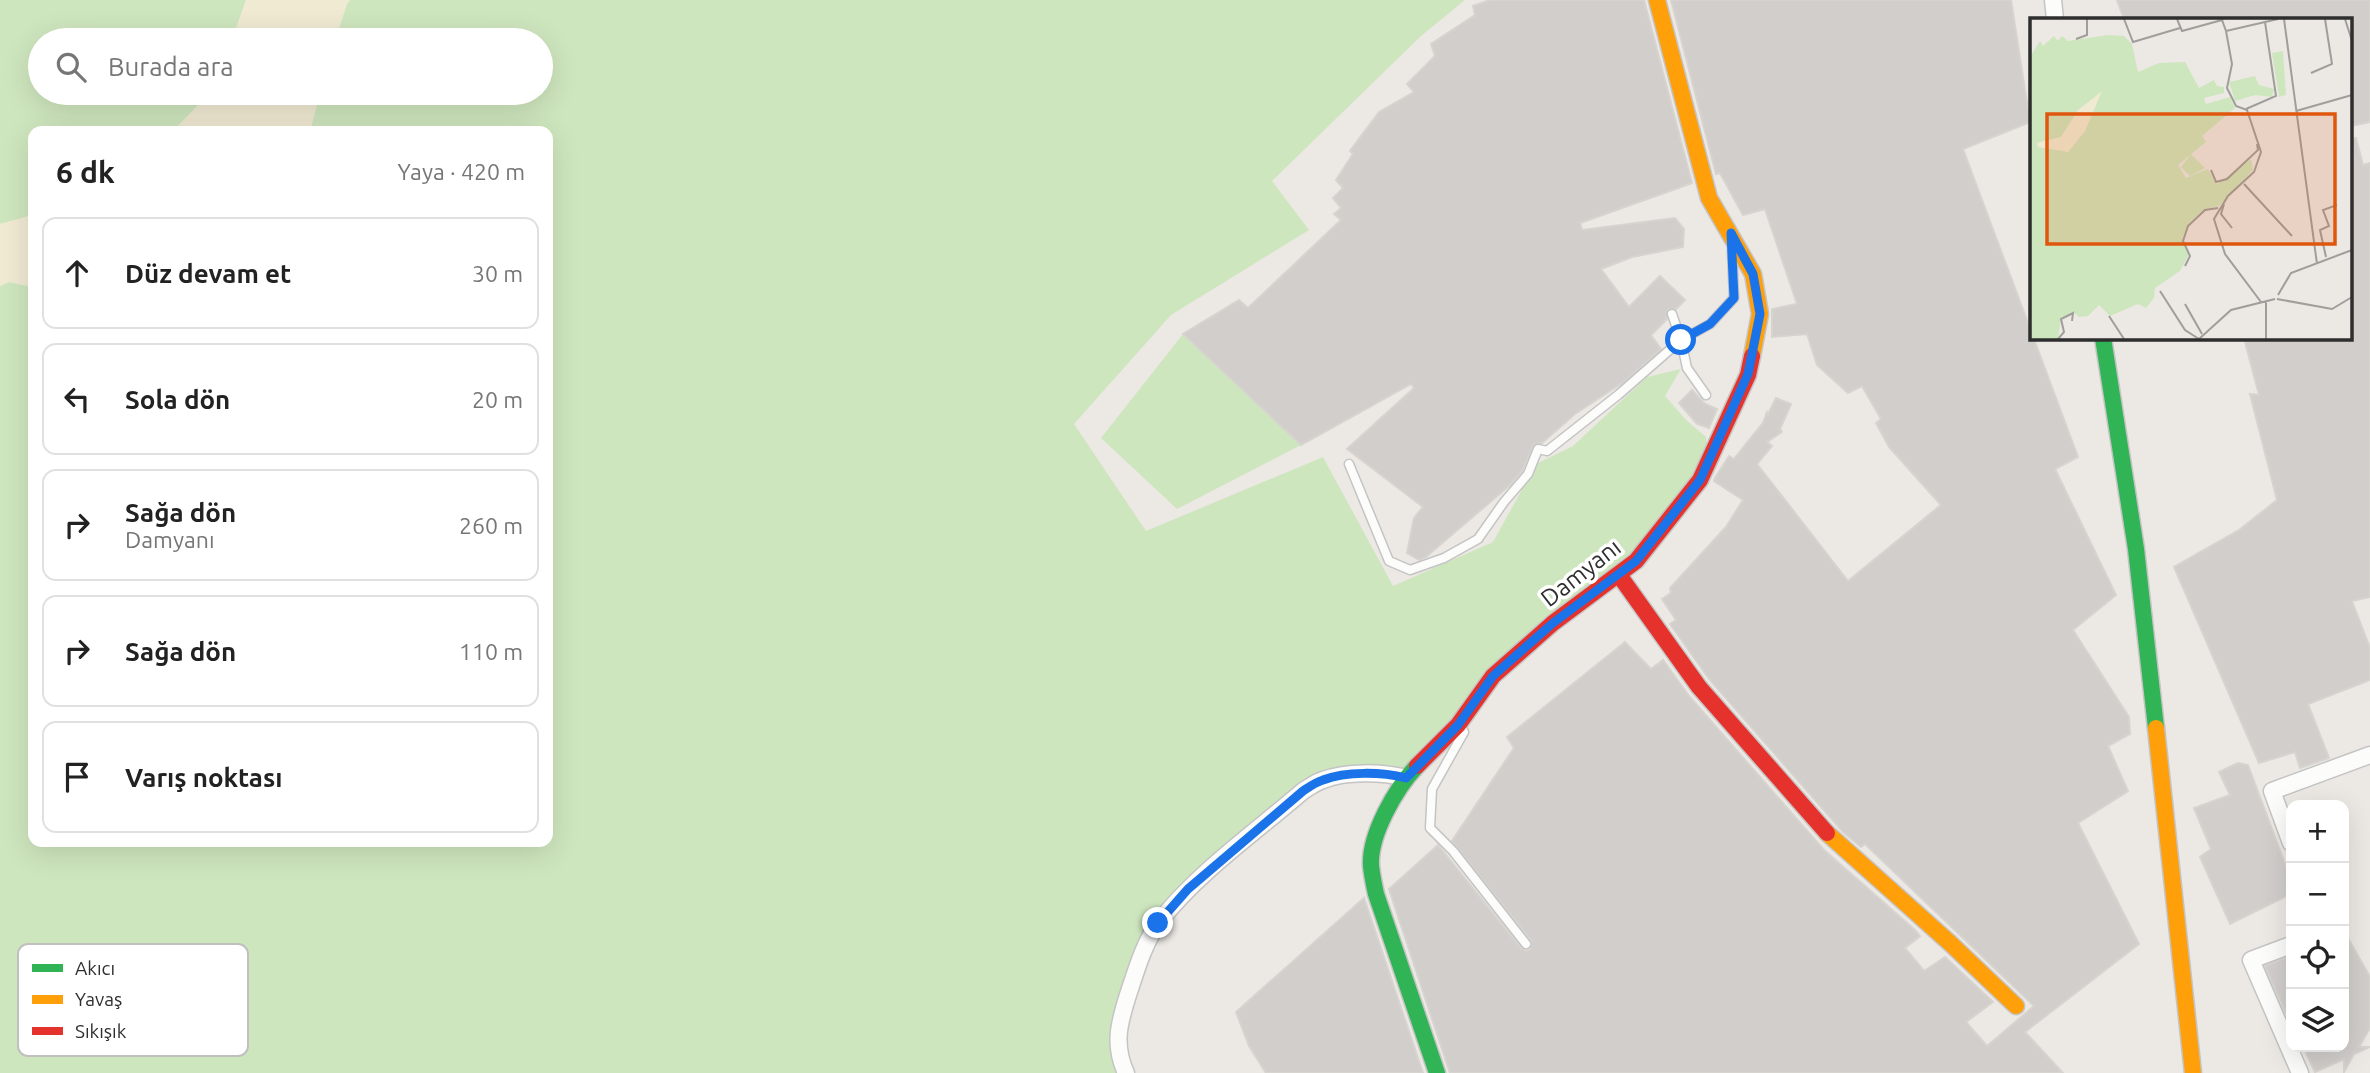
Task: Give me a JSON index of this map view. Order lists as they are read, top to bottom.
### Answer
{
  "streets": {
    "street": ["Damyanı"]
  },
  "legend": ["Akıcı", "Yavaş", "Sıkışık"],
  "page": {
    "search": "Burada ara",
    "heading": ["6 dk", "Yaya · 420 m"],
    "list": [
      ["Düz devam et", "30 m"],
      ["Sola dön", "20 m"],
      ["Sağa dön", "Damyanı", "260 m"],
      ["Sağa dön", "110 m"],
      "Varış noktası"
    ],
    "map_buttons": ["+", "−"]
  }
}
